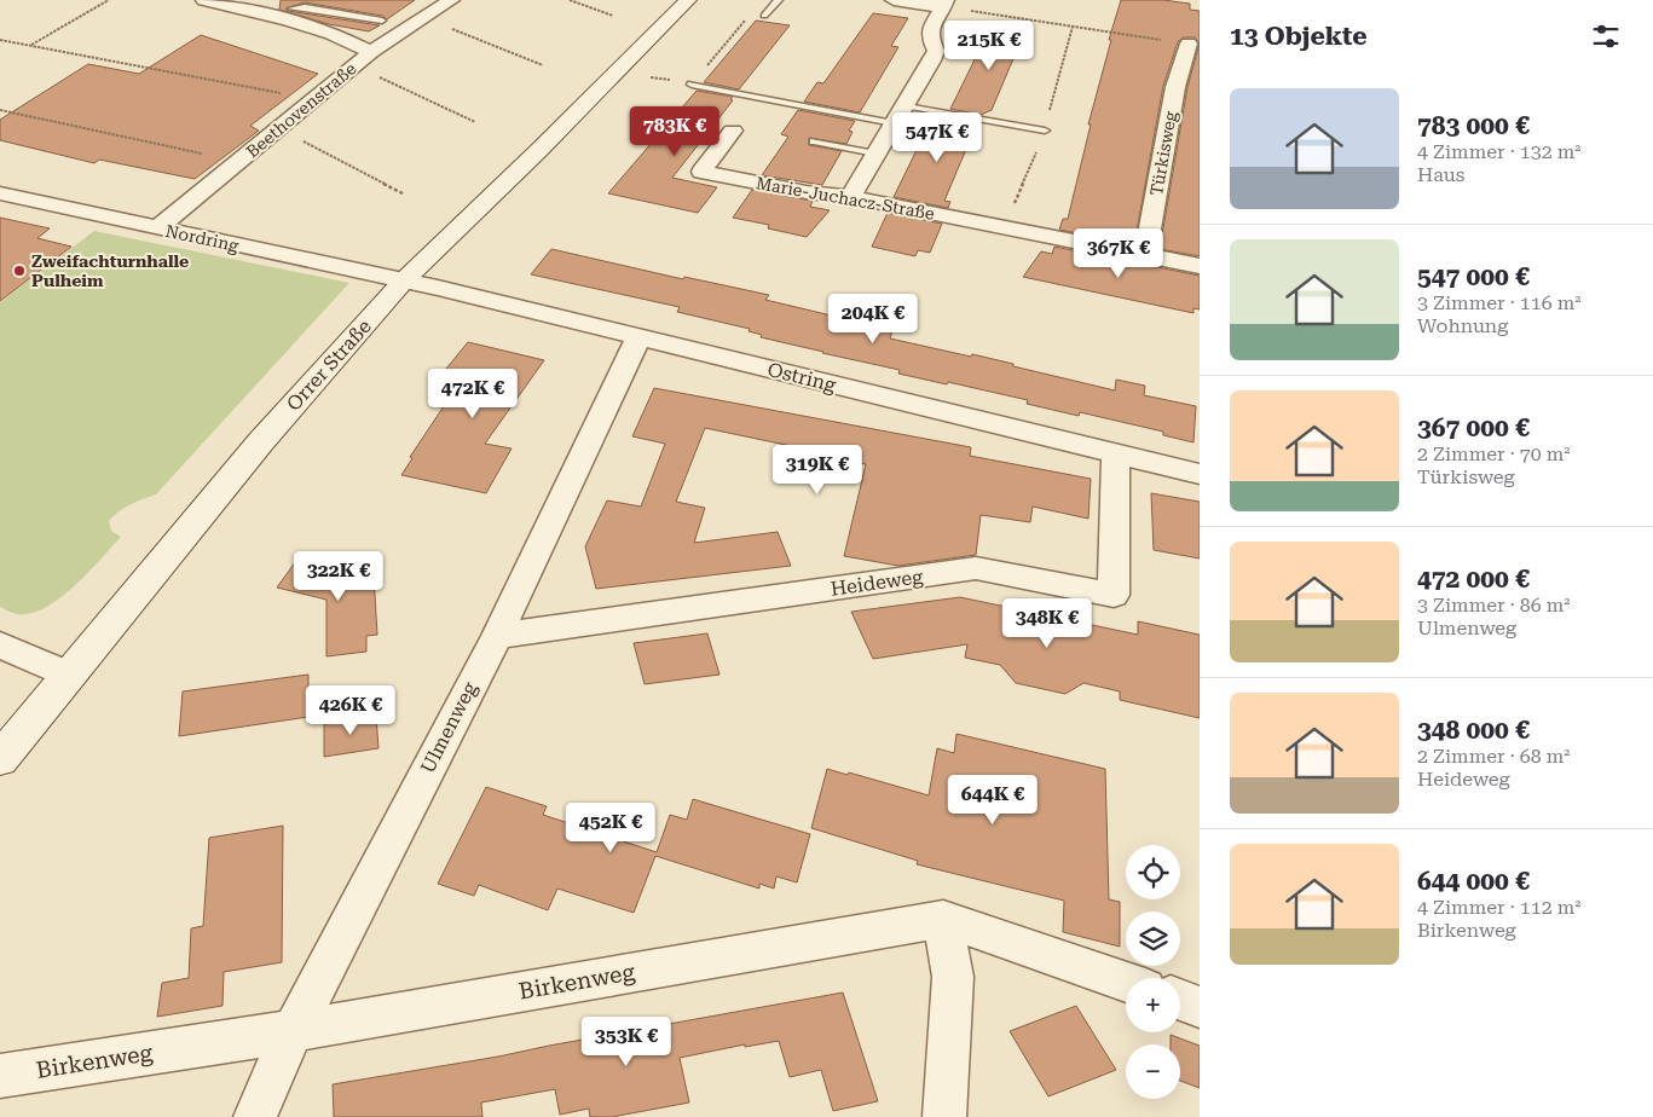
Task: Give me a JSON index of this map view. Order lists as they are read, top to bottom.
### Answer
{
  "streets": {
    "street": [
      "Beethovenstraße",
      "Türkisweg",
      "Marie-Juchacz-Straße",
      "Nordring",
      "Orrer Straße",
      "Ostring",
      "Heideweg",
      "Ulmenweg",
      "Birkenweg"
    ]
  },
  "crossings": [
    ["Beethovenstraße", "Nordring"],
    ["Türkisweg", "Marie-Juchacz-Straße"],
    ["Nordring", "Orrer Straße"],
    ["Nordring", "Ostring"],
    ["Orrer Straße", "Ostring"],
    ["Ostring", "Heideweg"],
    ["Ostring", "Ulmenweg"],
    ["Heideweg", "Ulmenweg"],
    ["Ulmenweg", "Birkenweg"]
  ],
  "places": ["Zweifachturnhalle Pulheim"],
  "page": {
    "heading": "13 Objekte",
    "price": [
      "215K €",
      "783K €",
      "547K €",
      "367K €",
      "204K €",
      "472K €",
      "319K €",
      "322K €",
      "348K €",
      "426K €",
      "644K €",
      "452K €",
      "353K €"
    ],
    "list": [
      {
        "name": "783 000 €",
        "note": "4 Zimmer · 132 m² · Haus"
      },
      {
        "name": "547 000 €",
        "note": "3 Zimmer · 116 m² · Wohnung"
      },
      {
        "name": "367 000 €",
        "note": "2 Zimmer · 70 m² · Türkisweg"
      },
      {
        "name": "472 000 €",
        "note": "3 Zimmer · 86 m² · Ulmenweg"
      },
      {
        "name": "348 000 €",
        "note": "2 Zimmer · 68 m² · Heideweg"
      },
      {
        "name": "644 000 €",
        "note": "4 Zimmer · 112 m² · Birkenweg"
      }
    ],
    "map_buttons": ["+", "−"]
  }
}
